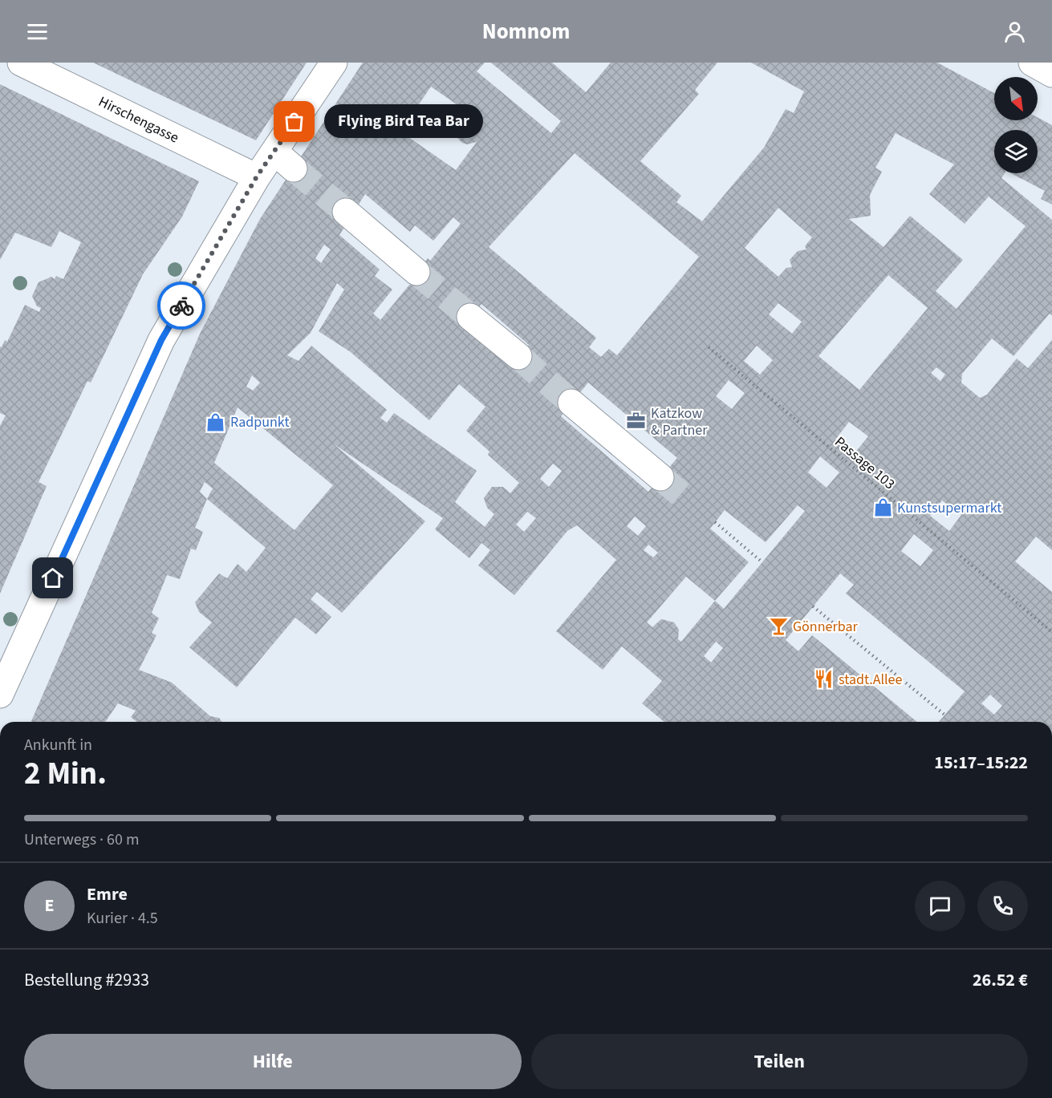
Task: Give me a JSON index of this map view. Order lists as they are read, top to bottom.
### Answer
{
  "streets": {
    "street": ["Hirschengasse"],
    "path": ["Passage 103"]
  },
  "places": {
    "other": ["Flying Bird Tea Bar"],
    "office": ["Katzkow & Partner"],
    "shop": ["Radpunkt", "Kunstsupermarkt"],
    "bar": ["Gönnerbar"],
    "restaurant": ["stadt.Allee"]
  },
  "north": "bottom right",
  "page": {
    "header": "Nomnom",
    "bubble": "Flying Bird Tea Bar",
    "heading": ["2 Min.", "Ankunft in", "15:17–15:22"],
    "panel": [
      "Emre",
      "Kurier · 4.5",
      "Bestellung #2933",
      "26.52 €"
    ],
    "bar": "Unterwegs · 60 m",
    "round": "E",
    "buttons": ["Hilfe", "Teilen"]
  }
}
